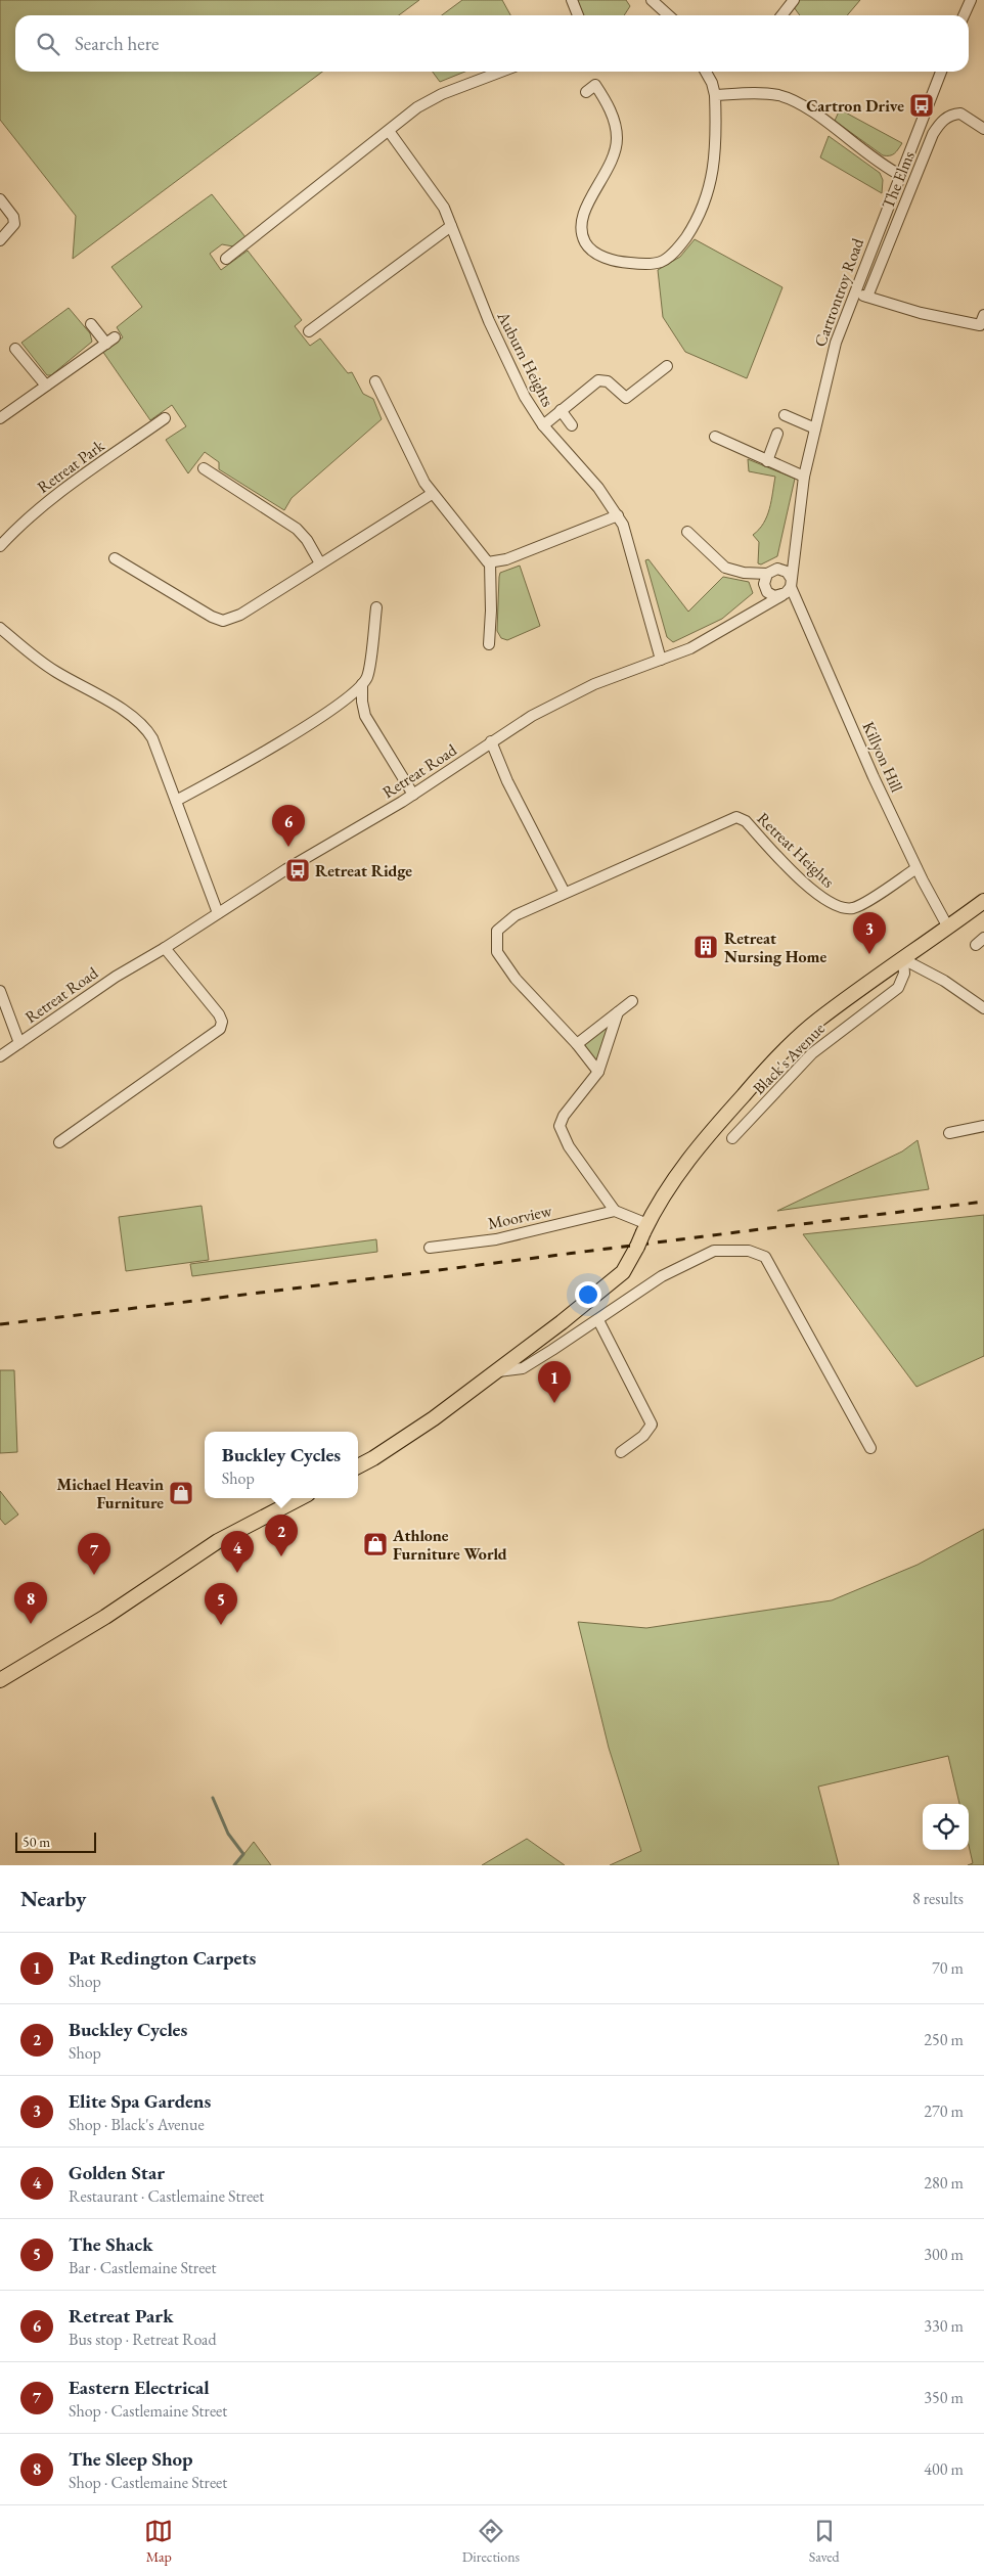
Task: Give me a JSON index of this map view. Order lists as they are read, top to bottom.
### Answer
{
  "streets": {
    "street": [
      "The Elms",
      "Cartrontroy Road",
      "Auburn Heights",
      "Retreat Park",
      "Killyon Hill",
      "Retreat Road",
      "Retreat Heights",
      "Black's Avenue",
      "Moorview"
    ]
  },
  "crossings": [
    ["Cartrontroy Road", "Killyon Hill"],
    ["Cartrontroy Road", "Retreat Road"],
    ["Auburn Heights", "Retreat Road"],
    ["Killyon Hill", "Retreat Road"],
    ["Killyon Hill", "Retreat Heights"]
  ],
  "places": {
    "bus stop": ["Cartron Drive", "Retreat Ridge"],
    "building": ["Retreat Nursing Home"],
    "shop": ["Michael Heavin Furniture", "Athlone Furniture World"]
  },
  "scale_bar": "50 m",
  "page": {
    "search": "Search here",
    "pins": [
      "6",
      "3",
      "1",
      "2",
      "4",
      "7",
      "8",
      "5"
    ],
    "popup": ["Buckley Cycles", "Shop"],
    "scale": "50 m",
    "heading": ["Nearby", "8 results"],
    "list": [
      {
        "mark": "1",
        "name": "Pat Redington Carpets",
        "note": "Shop",
        "value": "70 m"
      },
      {
        "mark": "2",
        "name": "Buckley Cycles",
        "note": "Shop",
        "value": "250 m"
      },
      {
        "mark": "3",
        "name": "Elite Spa Gardens",
        "note": "Shop · Black's Avenue",
        "value": "270 m"
      },
      {
        "mark": "4",
        "name": "Golden Star",
        "note": "Restaurant · Castlemaine Street",
        "value": "280 m"
      },
      {
        "mark": "5",
        "name": "The Shack",
        "note": "Bar · Castlemaine Street",
        "value": "300 m"
      },
      {
        "mark": "6",
        "name": "Retreat Park",
        "note": "Bus stop · Retreat Road",
        "value": "330 m"
      },
      {
        "mark": "7",
        "name": "Eastern Electrical",
        "note": "Shop · Castlemaine Street",
        "value": "350 m"
      },
      {
        "mark": "8",
        "name": "The Sleep Shop",
        "note": "Shop · Castlemaine Street",
        "value": "400 m"
      }
    ],
    "nav": ["Map", "Directions", "Saved"]
  }
}
